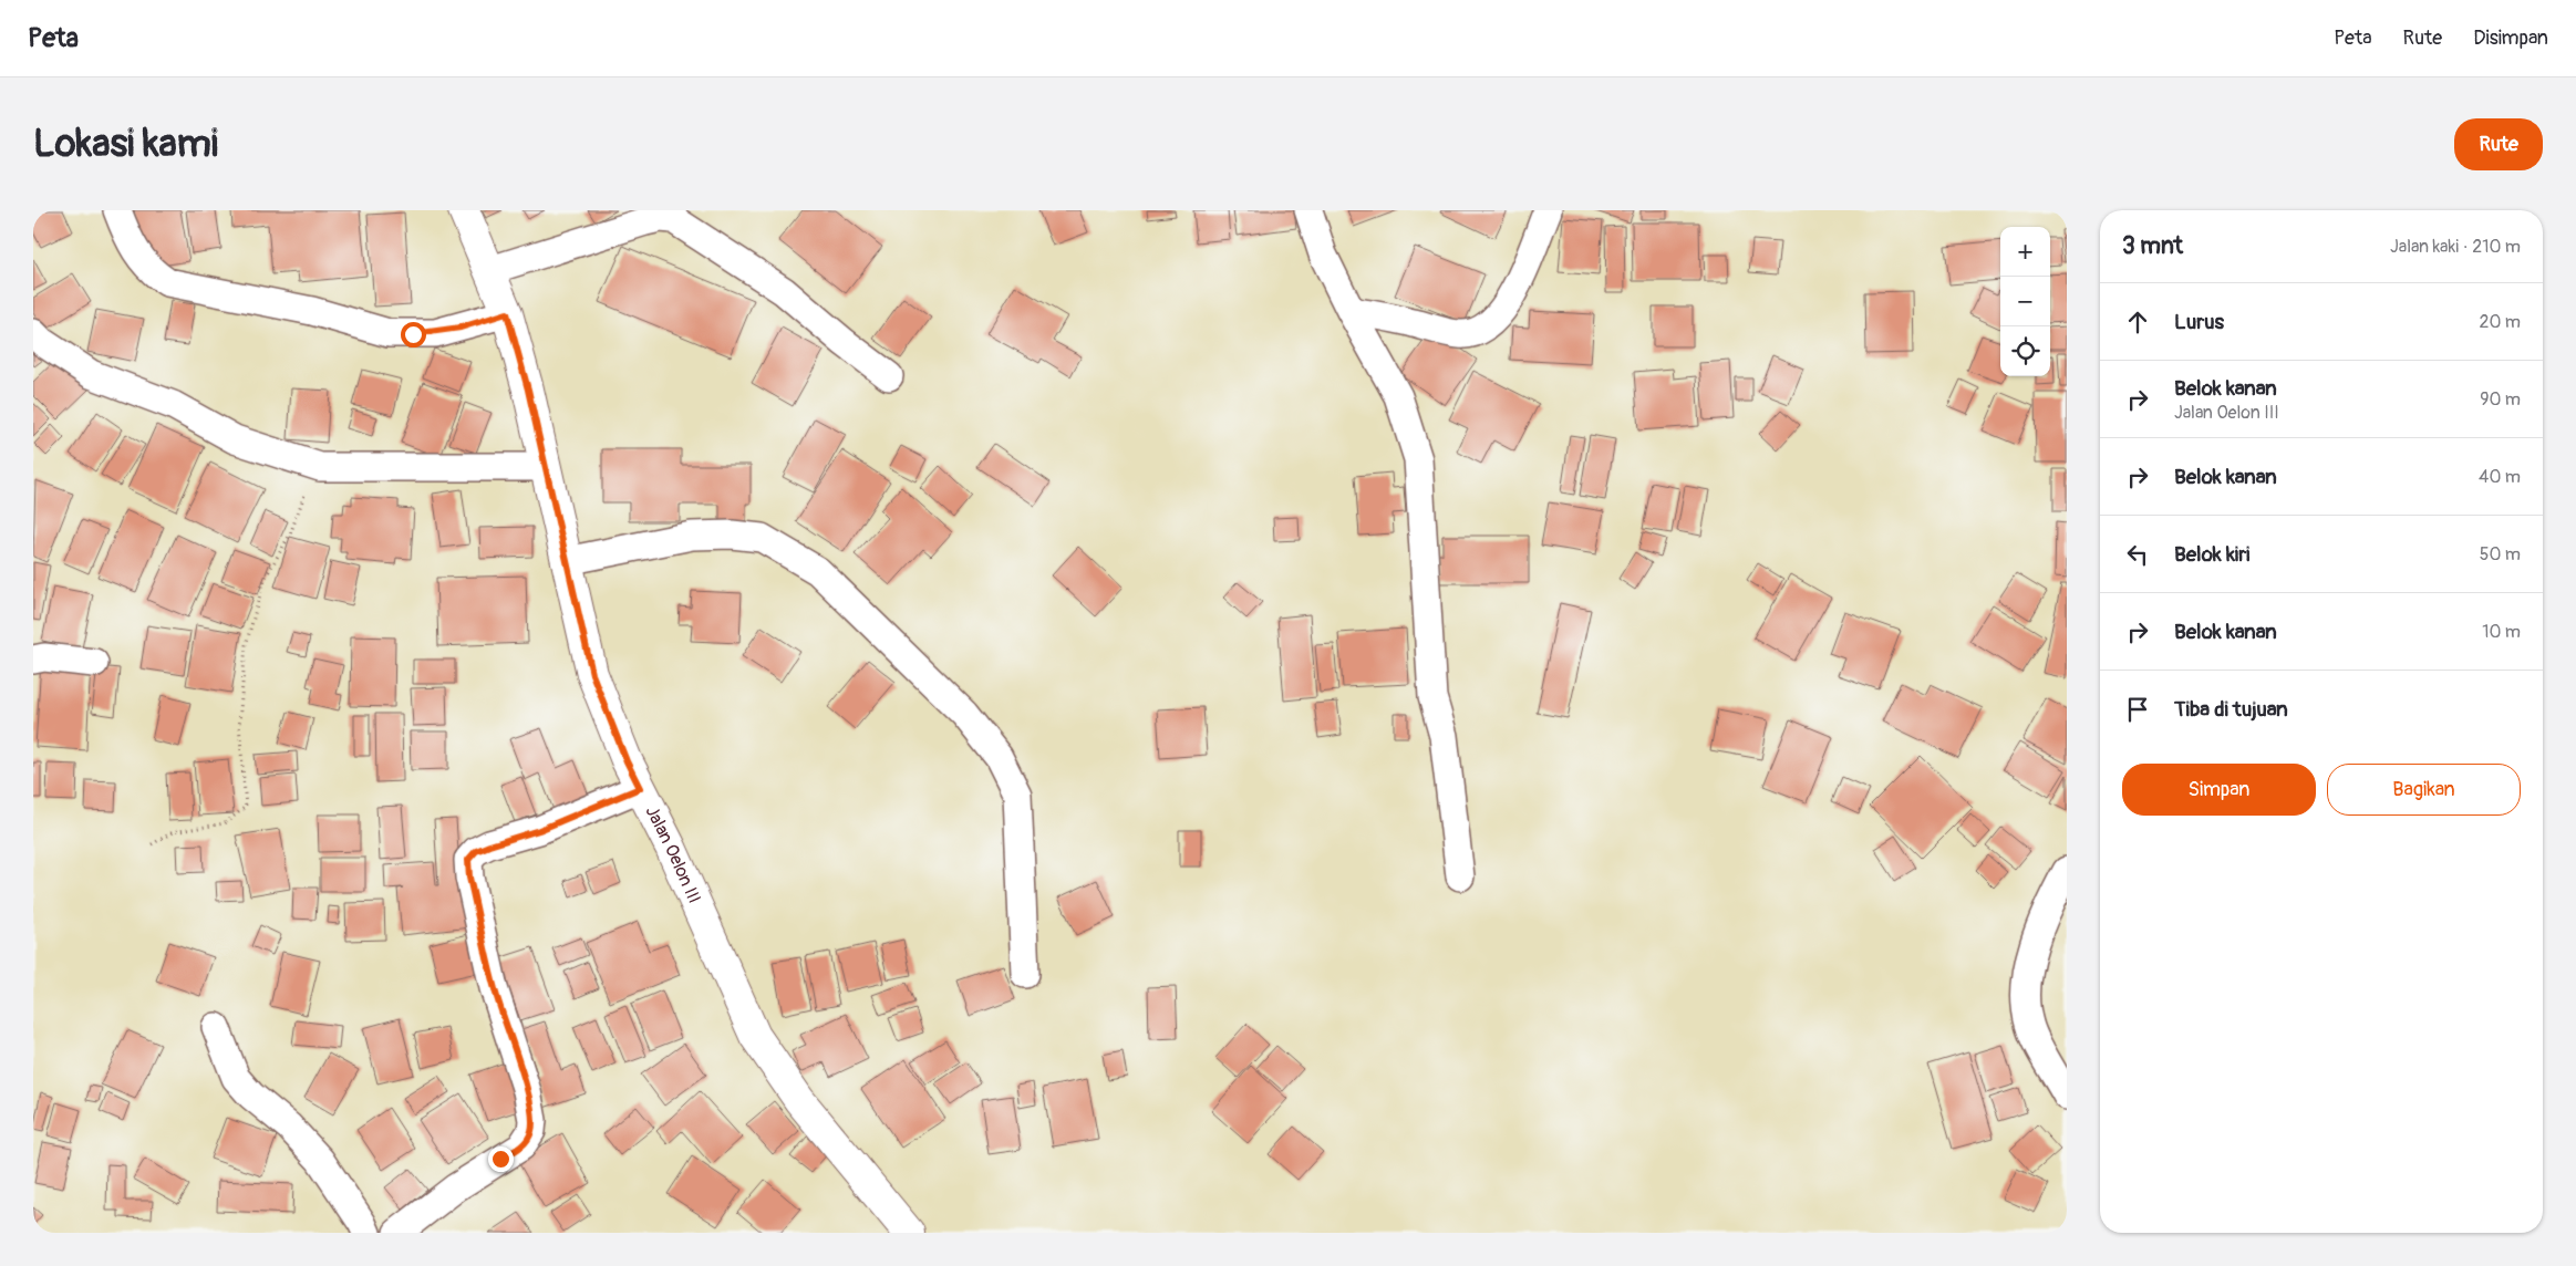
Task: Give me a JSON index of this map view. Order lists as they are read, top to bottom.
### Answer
{
  "streets": {
    "street": ["Jalan Oelon III"]
  },
  "page": {
    "header": "Peta",
    "nav": ["Peta", "Rute", "Disimpan"],
    "buttons": [
      "Rute",
      ["Simpan", "Bagikan"]
    ],
    "title": "Lokasi kami",
    "heading": ["3 mnt", "Jalan kaki · 210 m"],
    "map_buttons": ["+", "−"],
    "list": [
      ["Lurus", "20 m"],
      ["Belok kanan", "Jalan Oelon III", "90 m"],
      ["Belok kanan", "40 m"],
      ["Belok kiri", "50 m"],
      ["Belok kanan", "10 m"],
      "Tiba di tujuan"
    ]
  }
}
